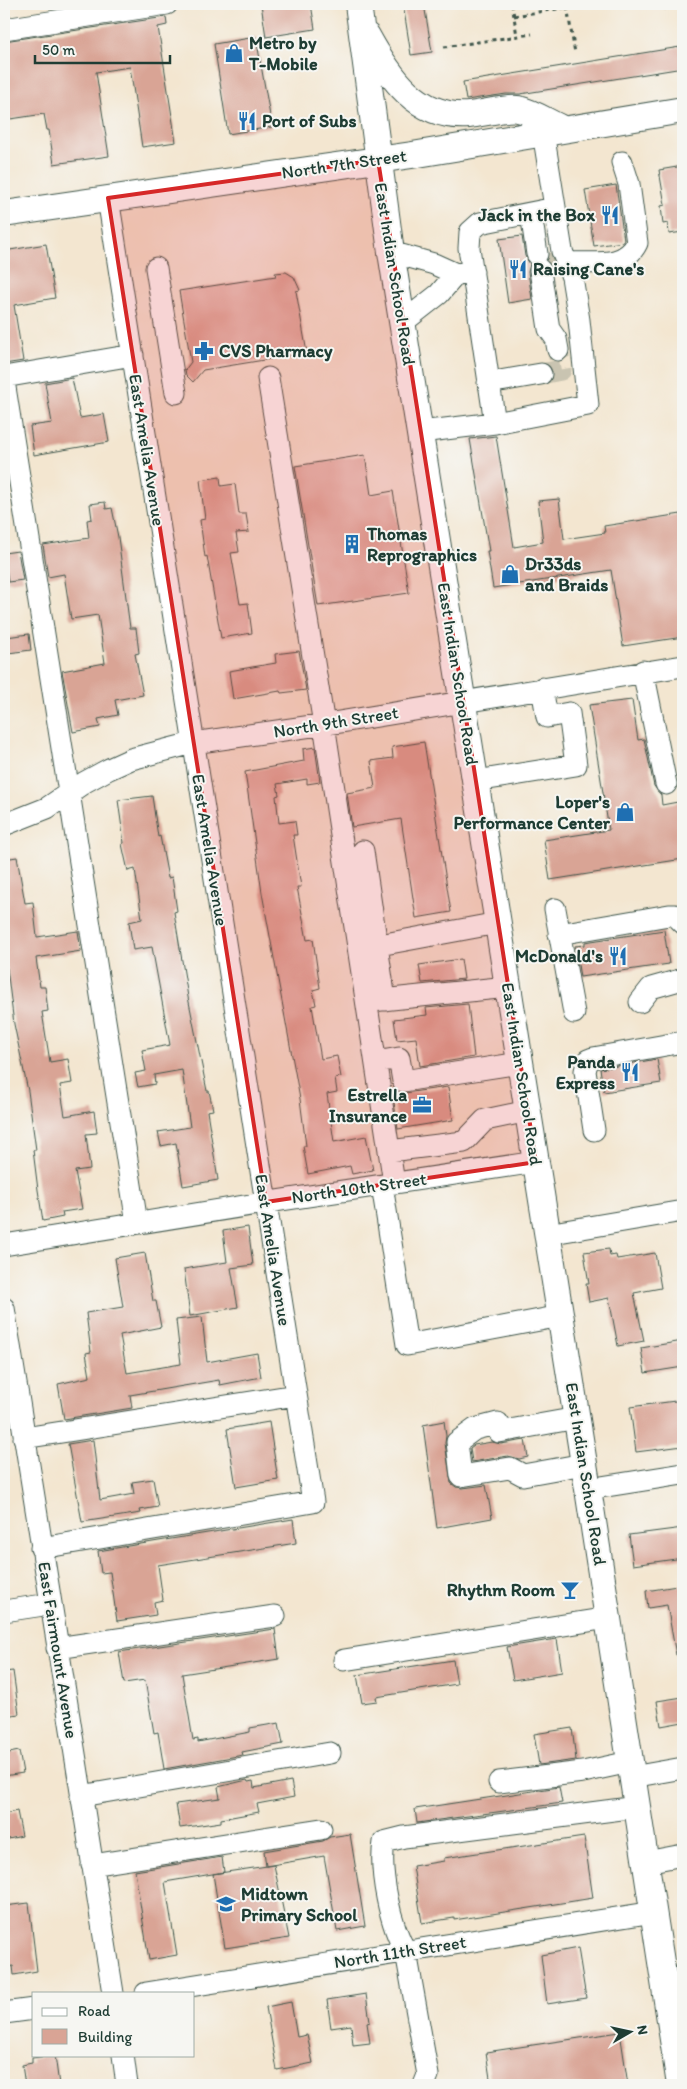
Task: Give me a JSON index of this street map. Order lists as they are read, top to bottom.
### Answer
{
  "streets": {
    "main road": ["North 7th Street", "East Indian School Road"],
    "street": [
      "East Amelia Avenue",
      "North 9th Street",
      "North 10th Street",
      "East Fairmount Avenue",
      "North 11th Street"
    ]
  },
  "crossings": [
    ["North 7th Street", "East Indian School Road"],
    ["North 7th Street", "East Amelia Avenue"],
    ["East Indian School Road", "North 9th Street"],
    ["East Indian School Road", "North 10th Street"],
    ["East Indian School Road", "North 11th Street"],
    ["East Amelia Avenue", "North 9th Street"],
    ["East Amelia Avenue", "North 10th Street"],
    ["East Amelia Avenue", "East Fairmount Avenue"]
  ],
  "places": {
    "shop": ["Metro by T-Mobile", "Dr33ds and Braids", "Loper's Performance Center"],
    "restaurant": [
      "Port of Subs",
      "Jack in the Box",
      "Raising Cane's",
      "McDonald's",
      "Panda Express"
    ],
    "pharmacy": ["CVS Pharmacy"],
    "building": ["Thomas Reprographics"],
    "office": ["Estrella Insurance"],
    "bar": ["Rhythm Room"],
    "school or university": ["Midtown Primary School"]
  },
  "legend": ["Road", "Building"],
  "scale_bar": "50 m",
  "north": "right"
}
